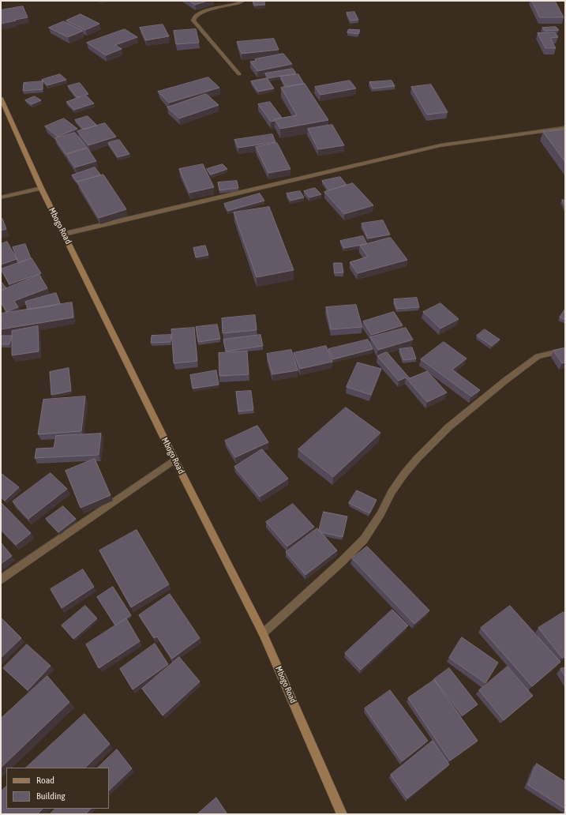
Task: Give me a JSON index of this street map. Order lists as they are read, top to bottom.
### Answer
{
  "streets": {
    "main road": ["Mbogo Road"]
  },
  "legend": ["Road", "Building"]
}
